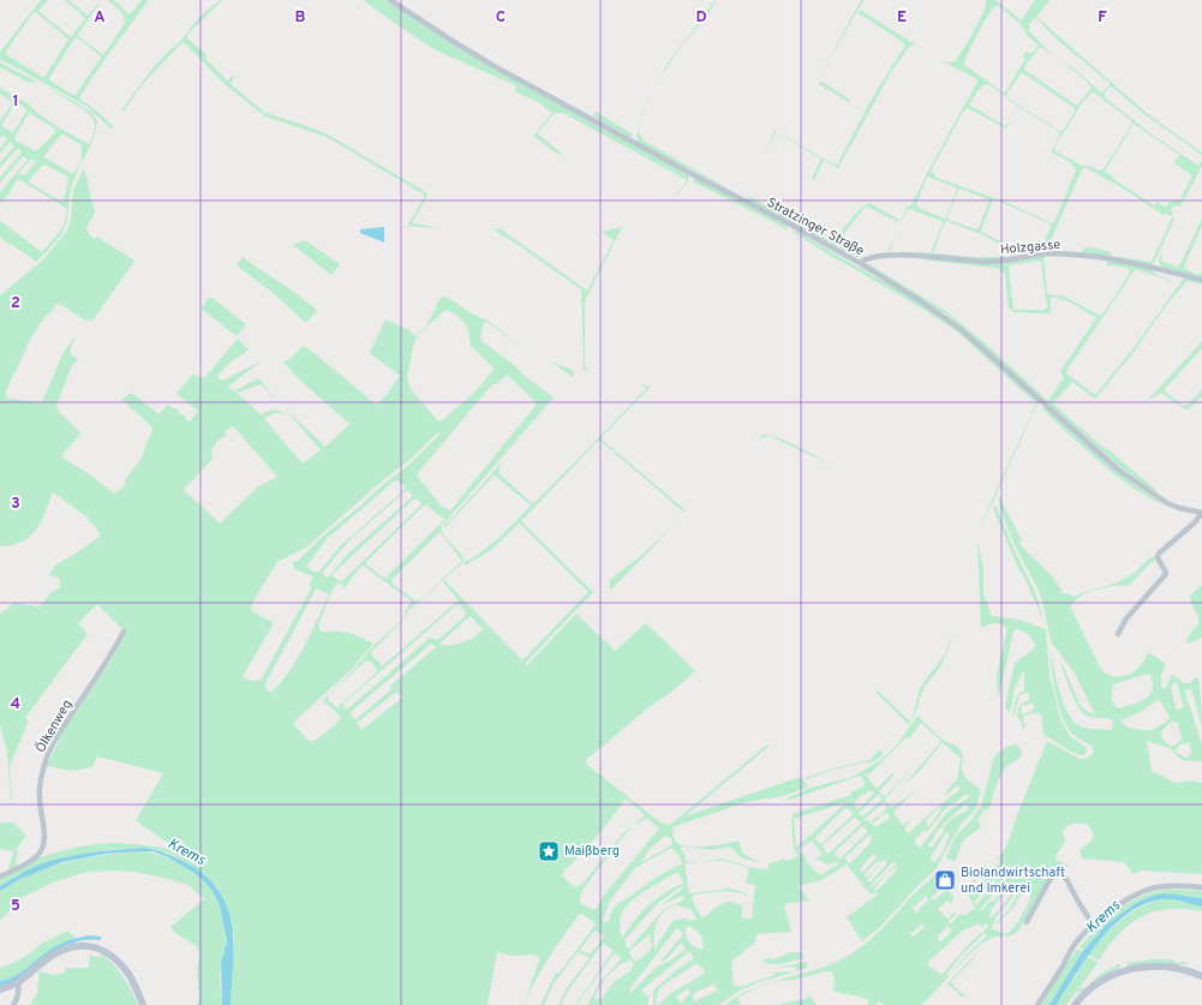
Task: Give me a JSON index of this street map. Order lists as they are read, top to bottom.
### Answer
{
  "streets": {
    "street": ["Stratzinger Straße", "Holzgasse", "Ölkenweg"]
  },
  "crossings": [
    ["Stratzinger Straße", "Holzgasse"]
  ],
  "water": ["Krems"],
  "places": {
    "place": ["Maißberg"],
    "shop": ["Biolandwirtschaft und Imkerei"]
  },
  "grid": {
    "columns": [
      "A",
      "B",
      "C",
      "D",
      "E",
      "F"
    ],
    "rows": [
      "1",
      "2",
      "3",
      "4",
      "5"
    ]
  }
}
